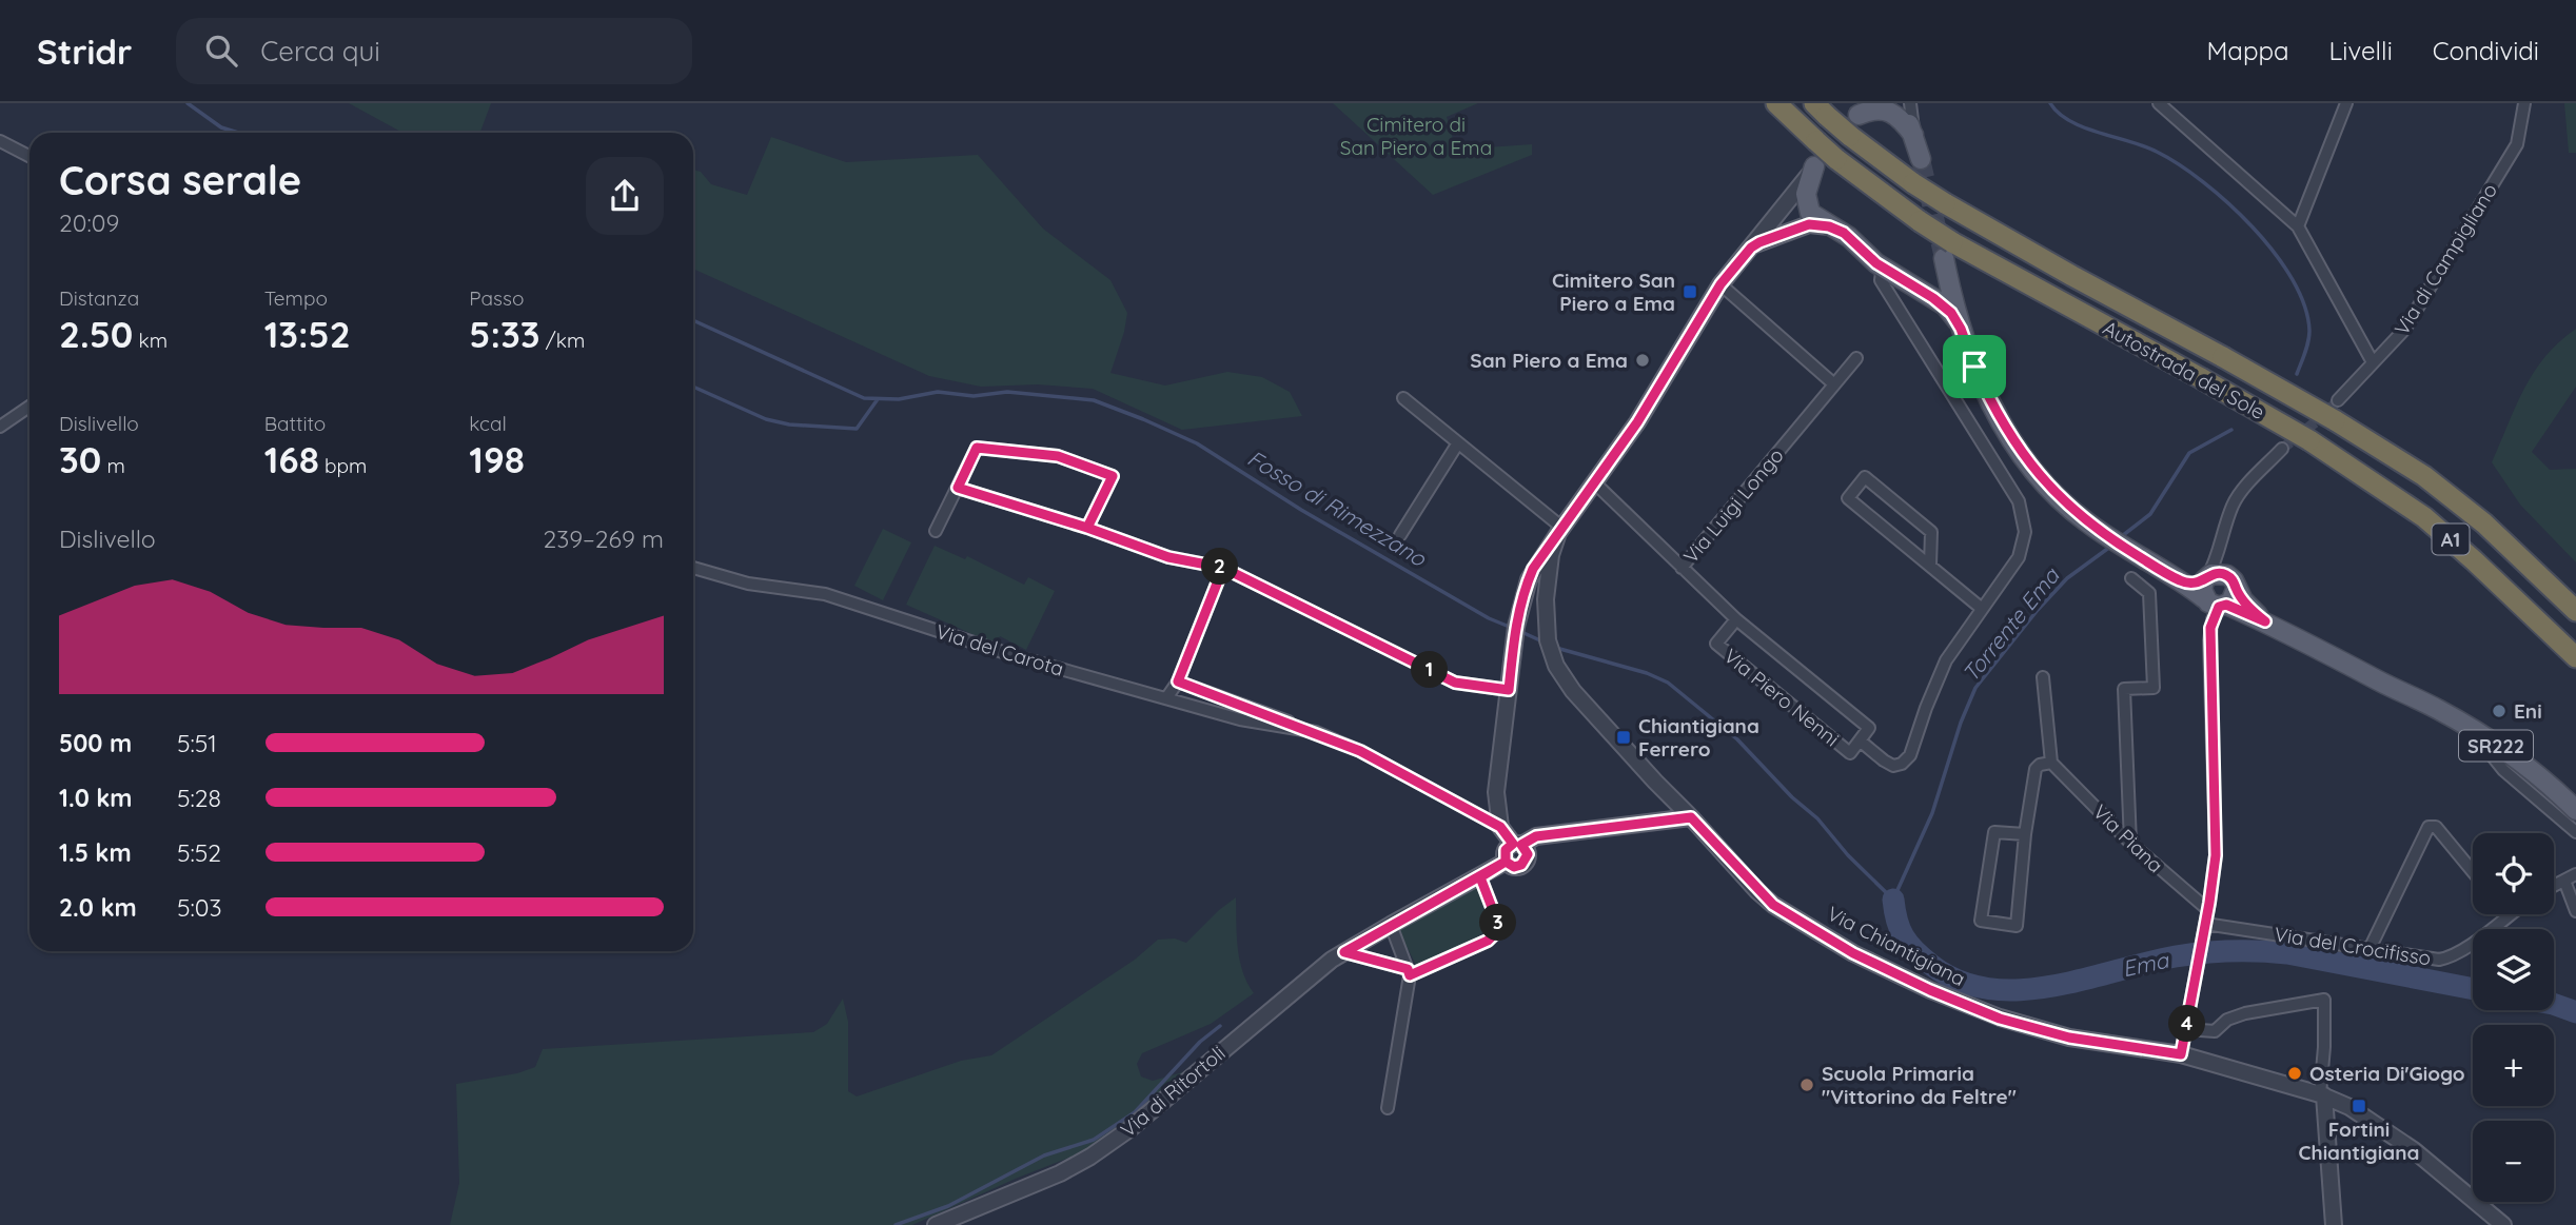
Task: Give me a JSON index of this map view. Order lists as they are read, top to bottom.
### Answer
{
  "streets": {
    "highway": ["Autostrada del Sole", "A1"],
    "main road": ["SR222", "Via Chiantigiana"],
    "street": [
      "Via di Campigliano",
      "Via Luigi Longo",
      "Via del Carota",
      "Via Piero Nenni",
      "Via Piana",
      "Via del Crocifisso",
      "Via di Ritortoli"
    ]
  },
  "crossings": [
    ["Via di Campigliano", "Autostrada del Sole"],
    ["Autostrada del Sole", "Via Chiantigiana"],
    ["Via Luigi Longo", "Via Piero Nenni"],
    ["Via Luigi Longo", "Via Chiantigiana"],
    ["Via del Carota", "Via Chiantigiana"],
    ["SR222", "Via Chiantigiana"]
  ],
  "water": ["Fosso di Rimezzano", "Torrente Ema", "Ema"],
  "parks": ["Cimitero di San Piero a Ema"],
  "places": {
    "transit": ["Cimitero San Piero a Ema", "Chiantigiana Ferrero", "Fortini Chiantigiana"],
    "other": [
      "San Piero a Ema",
      "Eni",
      "Osteria Di'Giogo",
      "Scuola Primaria \"Vittorino da Feltre\""
    ]
  },
  "page": {
    "header": "Stridr",
    "search": "Cerca qui",
    "nav": ["Mappa", "Livelli", "Condividi"],
    "heading": ["Corsa serale", "20:09"],
    "stats": [
      ["Distanza", "2.50 km"],
      ["Tempo", "13:52"],
      ["Passo", "5:33 /km"],
      ["Dislivello", "30 m"],
      ["Battito", "168 bpm"],
      ["kcal", "198"]
    ],
    "chart": ["Dislivello", "239–269 m"],
    "pins": [
      "2",
      "1",
      "3",
      "4"
    ],
    "list": [
      {
        "name": "500 m",
        "note": "5:51"
      },
      {
        "name": "1.0 km",
        "note": "5:28"
      },
      {
        "name": "1.5 km",
        "note": "5:52"
      },
      {
        "name": "2.0 km",
        "note": "5:03"
      }
    ],
    "map_buttons": ["+", "−"]
  }
}
